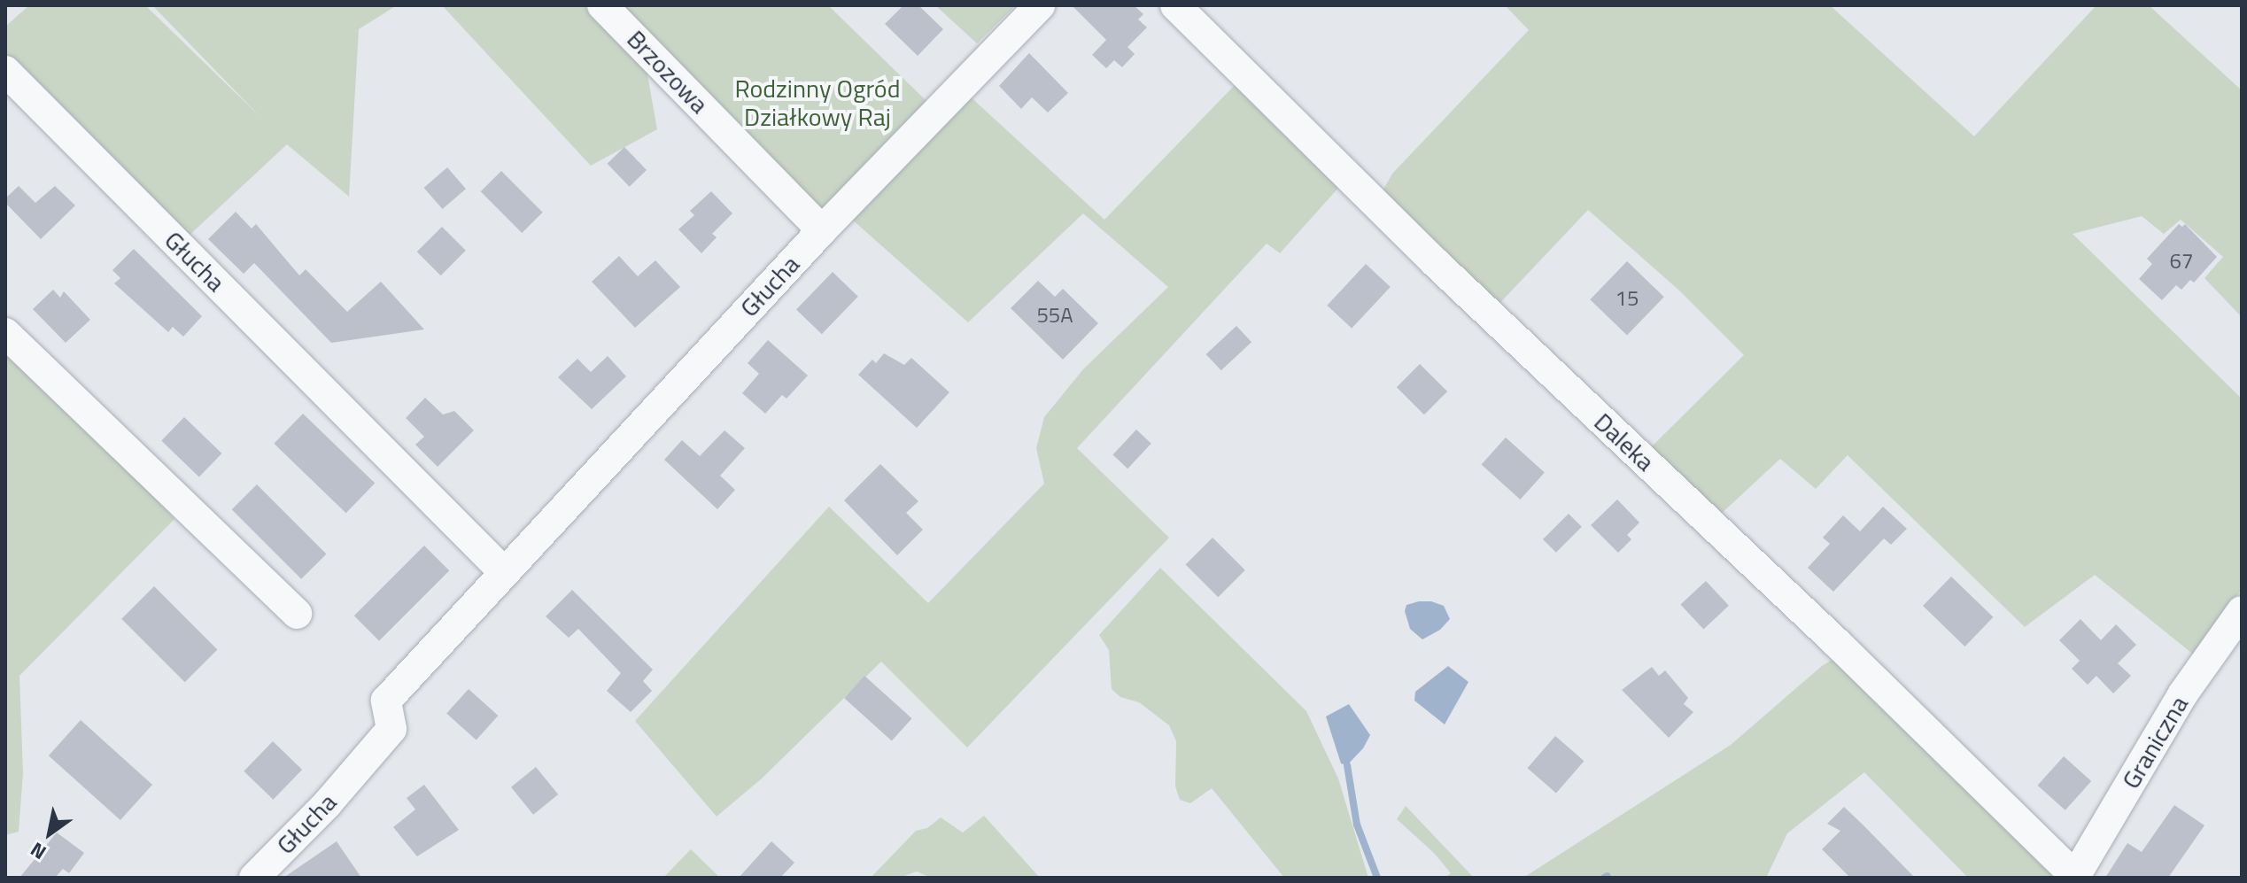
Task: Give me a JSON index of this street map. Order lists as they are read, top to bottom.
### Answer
{
  "streets": {
    "street": [
      "Brzozowa",
      "Głucha",
      "Daleka",
      "Graniczna"
    ]
  },
  "crossings": [
    ["Brzozowa", "Głucha"],
    ["Daleka", "Graniczna"]
  ],
  "parks": ["Rodzinny Ogród Działkowy Raj"],
  "house_numbers": ["67", "15", "55A"],
  "north": "bottom left"
}
